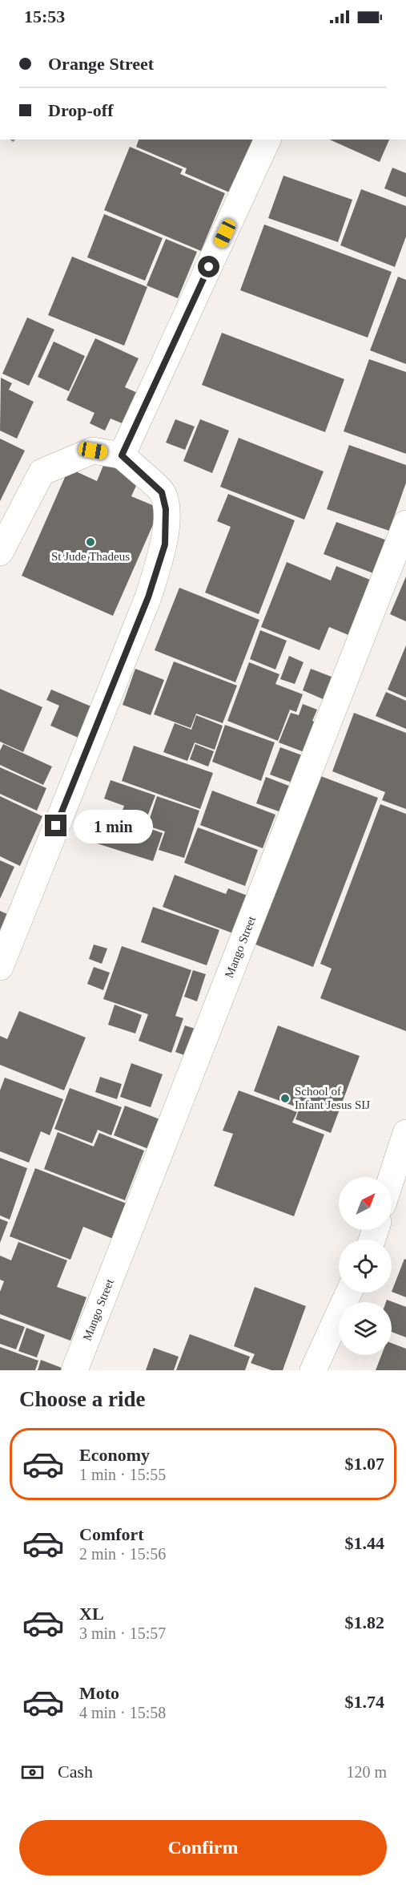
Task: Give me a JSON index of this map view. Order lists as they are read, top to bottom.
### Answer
{
  "streets": {
    "street": ["Mango Street"]
  },
  "places": ["St Jude Thadeus", "School of Infant Jesus SIJ"],
  "north": "top right",
  "page": {
    "status": "15:53",
    "banner": ["Orange Street", "Drop-off"],
    "bubble": "1 min",
    "heading": "Choose a ride",
    "list": [
      {
        "name": "Economy",
        "note": "1 min · 15:55",
        "value": "$1.07"
      },
      {
        "name": "Comfort",
        "note": "2 min · 15:56",
        "value": "$1.44"
      },
      {
        "name": "XL",
        "note": "3 min · 15:57",
        "value": "$1.82"
      },
      {
        "name": "Moto",
        "note": "4 min · 15:58",
        "value": "$1.74"
      }
    ],
    "pay": ["Cash", "120 m"],
    "buttons": "Confirm"
  }
}
